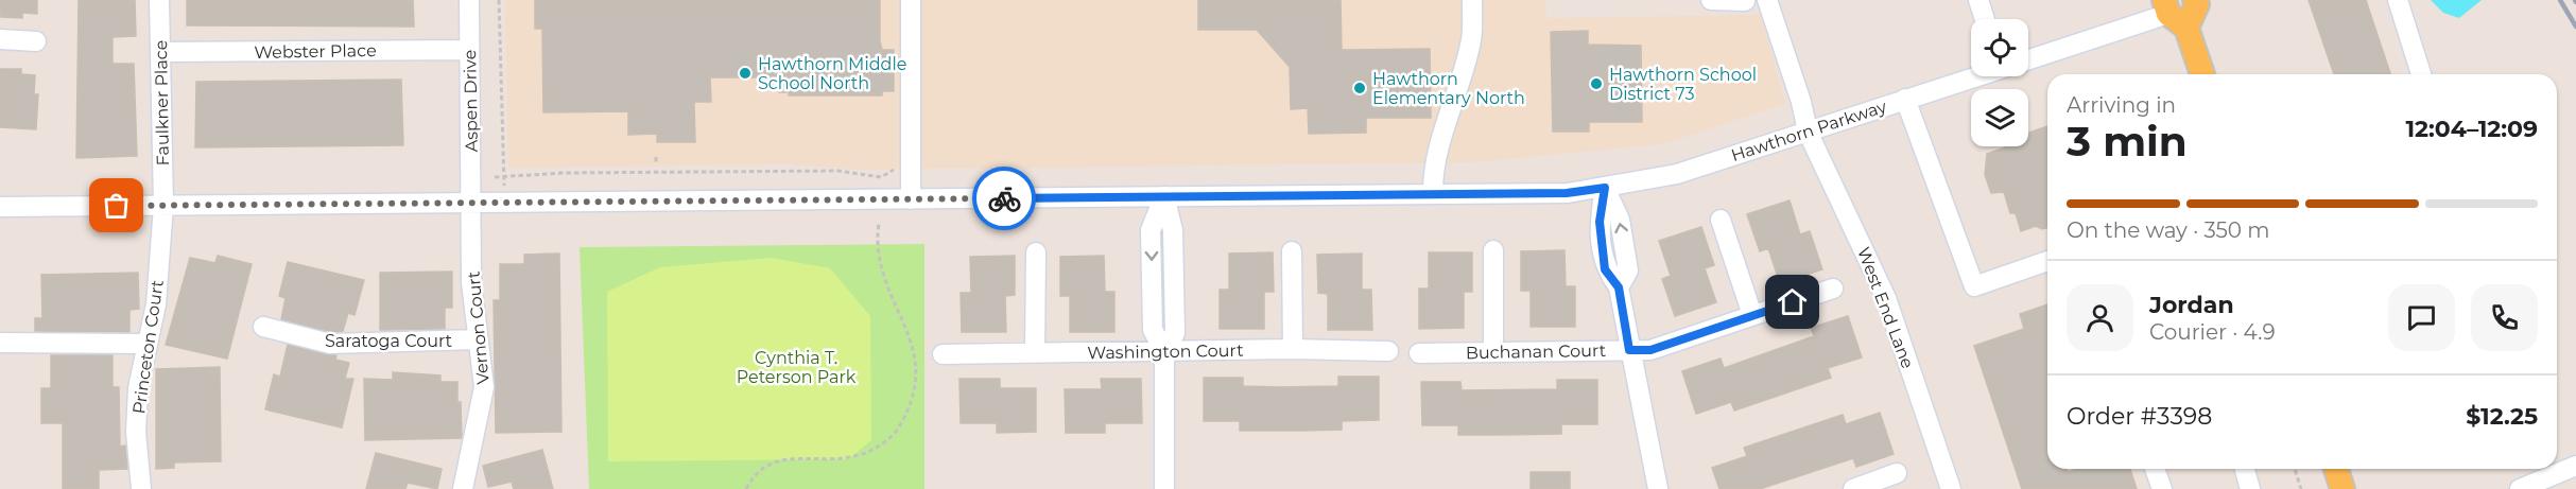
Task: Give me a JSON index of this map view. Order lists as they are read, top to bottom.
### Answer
{
  "streets": {
    "street": [
      "Webster Place",
      "Aspen Drive",
      "Faulkner Place",
      "Hawthorn Parkway",
      "West End Lane",
      "Vernon Court",
      "Saratoga Court",
      "Princeton Court",
      "Washington Court",
      "Buchanan Court"
    ]
  },
  "crossings": [
    ["Webster Place", "Aspen Drive"],
    ["Webster Place", "Faulkner Place"],
    ["Aspen Drive", "Hawthorn Parkway"],
    ["Aspen Drive", "Vernon Court"],
    ["Faulkner Place", "Hawthorn Parkway"],
    ["Faulkner Place", "Princeton Court"],
    ["Hawthorn Parkway", "West End Lane"],
    ["Hawthorn Parkway", "Vernon Court"],
    ["Hawthorn Parkway", "Princeton Court"],
    ["Vernon Court", "Saratoga Court"]
  ],
  "parks": ["Cynthia T. Peterson Park"],
  "places": ["Hawthorn Middle School North", "Hawthorn School District 73", "Hawthorn Elementary North"],
  "page": {
    "heading": ["3 min", "Arriving in", "12:04–12:09"],
    "panel": [
      "Jordan",
      "Courier · 4.9",
      "Order #3398",
      "$12.25"
    ],
    "bar": "On the way · 350 m"
  }
}
